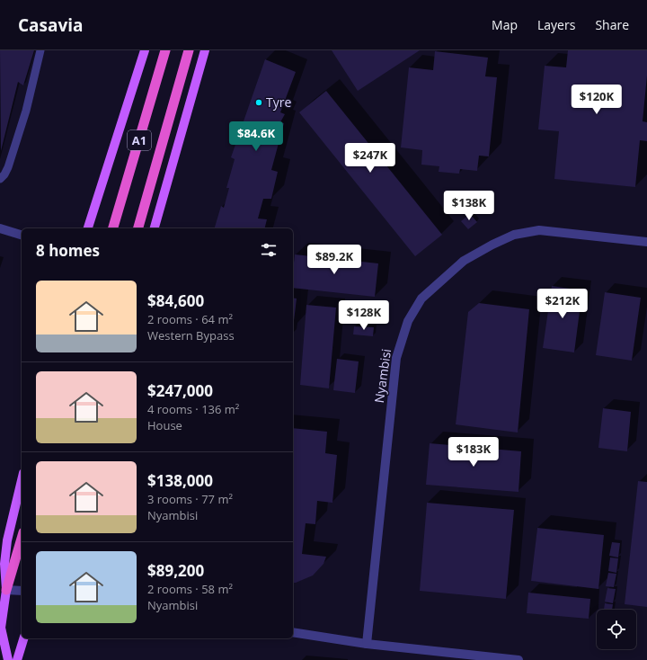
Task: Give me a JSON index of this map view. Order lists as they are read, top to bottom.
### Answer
{
  "streets": {
    "highway": ["A1"],
    "street": ["Nyambisi"]
  },
  "places": ["Tyre"],
  "page": {
    "header": "Casavia",
    "nav": ["Map", "Layers", "Share"],
    "price": [
      "$120K",
      "$84.6K",
      "$247K",
      "$138K",
      "$89.2K",
      "$212K",
      "$128K",
      "$183K"
    ],
    "heading": "8 homes",
    "list": [
      {
        "name": "$84,600",
        "note": "2 rooms · 64 m² · Western Bypass"
      },
      {
        "name": "$247,000",
        "note": "4 rooms · 136 m² · House"
      },
      {
        "name": "$138,000",
        "note": "3 rooms · 77 m² · Nyambisi"
      },
      {
        "name": "$89,200",
        "note": "2 rooms · 58 m² · Nyambisi"
      }
    ]
  }
}
